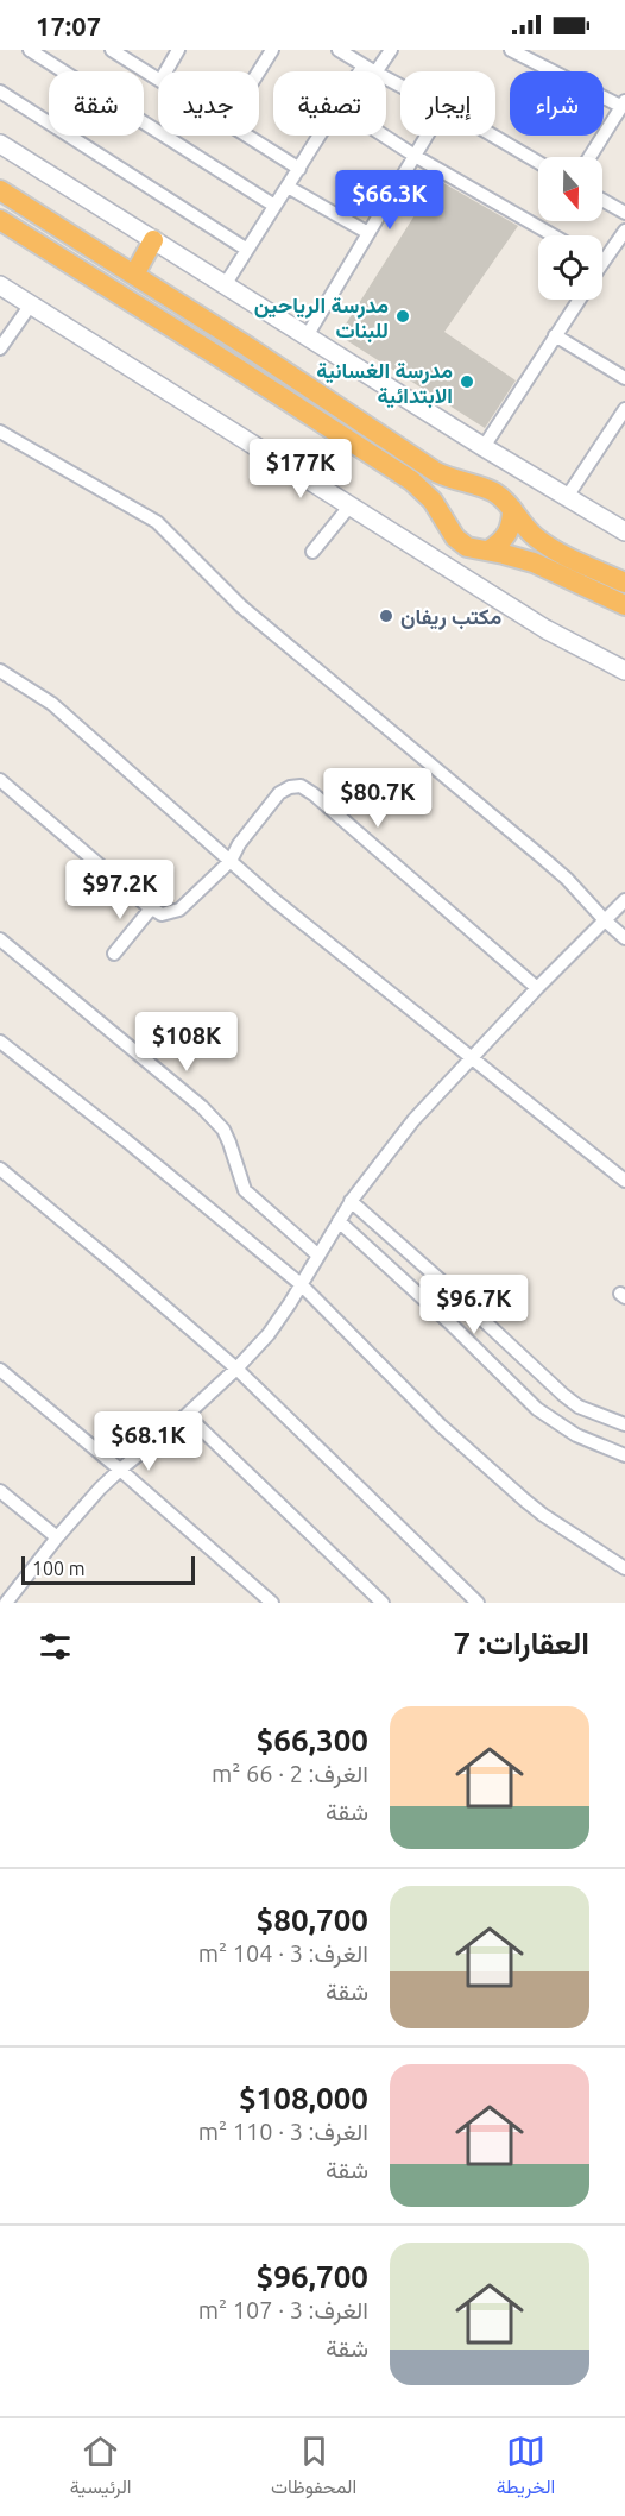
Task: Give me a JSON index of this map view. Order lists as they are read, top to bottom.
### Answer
{
  "places": ["مدرسة الرياحين للبنات", "مدرسة الغسانية الابتدائية", "مكتب ريفان"],
  "scale_bar": "100 m",
  "north": "bottom",
  "page": {
    "status": "17:07",
    "chip": [
      "شراء",
      "إيجار",
      "تصفية",
      "جديد",
      "شقة"
    ],
    "price": [
      "$66.3K",
      "$177K",
      "$80.7K",
      "$97.2K",
      "$108K",
      "$96.7K",
      "$68.1K"
    ],
    "scale": "100 m",
    "heading": "العقارات: 7",
    "list": [
      {
        "name": "$66,300",
        "note": "الغرف: 2 · 66 m² · شقة"
      },
      {
        "name": "$80,700",
        "note": "الغرف: 3 · 104 m² · شقة"
      },
      {
        "name": "$108,000",
        "note": "الغرف: 3 · 110 m² · شقة"
      },
      {
        "name": "$96,700",
        "note": "الغرف: 3 · 107 m² · شقة"
      }
    ],
    "tabs": ["الخريطة", "المحفوظات", "الرئيسية"]
  }
}
